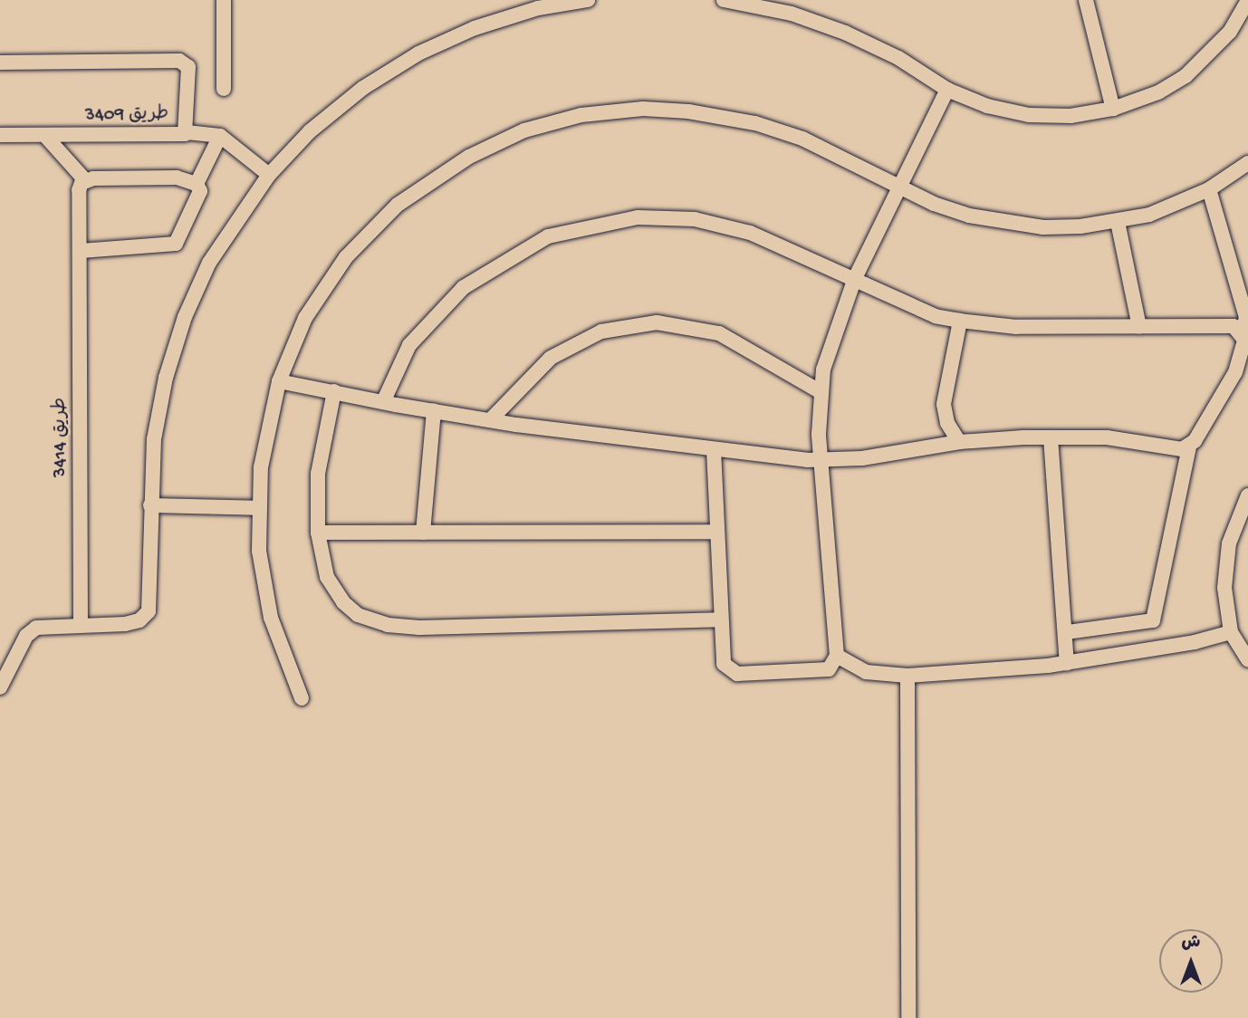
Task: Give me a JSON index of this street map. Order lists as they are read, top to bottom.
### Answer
{
  "streets": {
    "street": ["طريق 3409", "طريق 3414"]
  },
  "north": "top"
}
